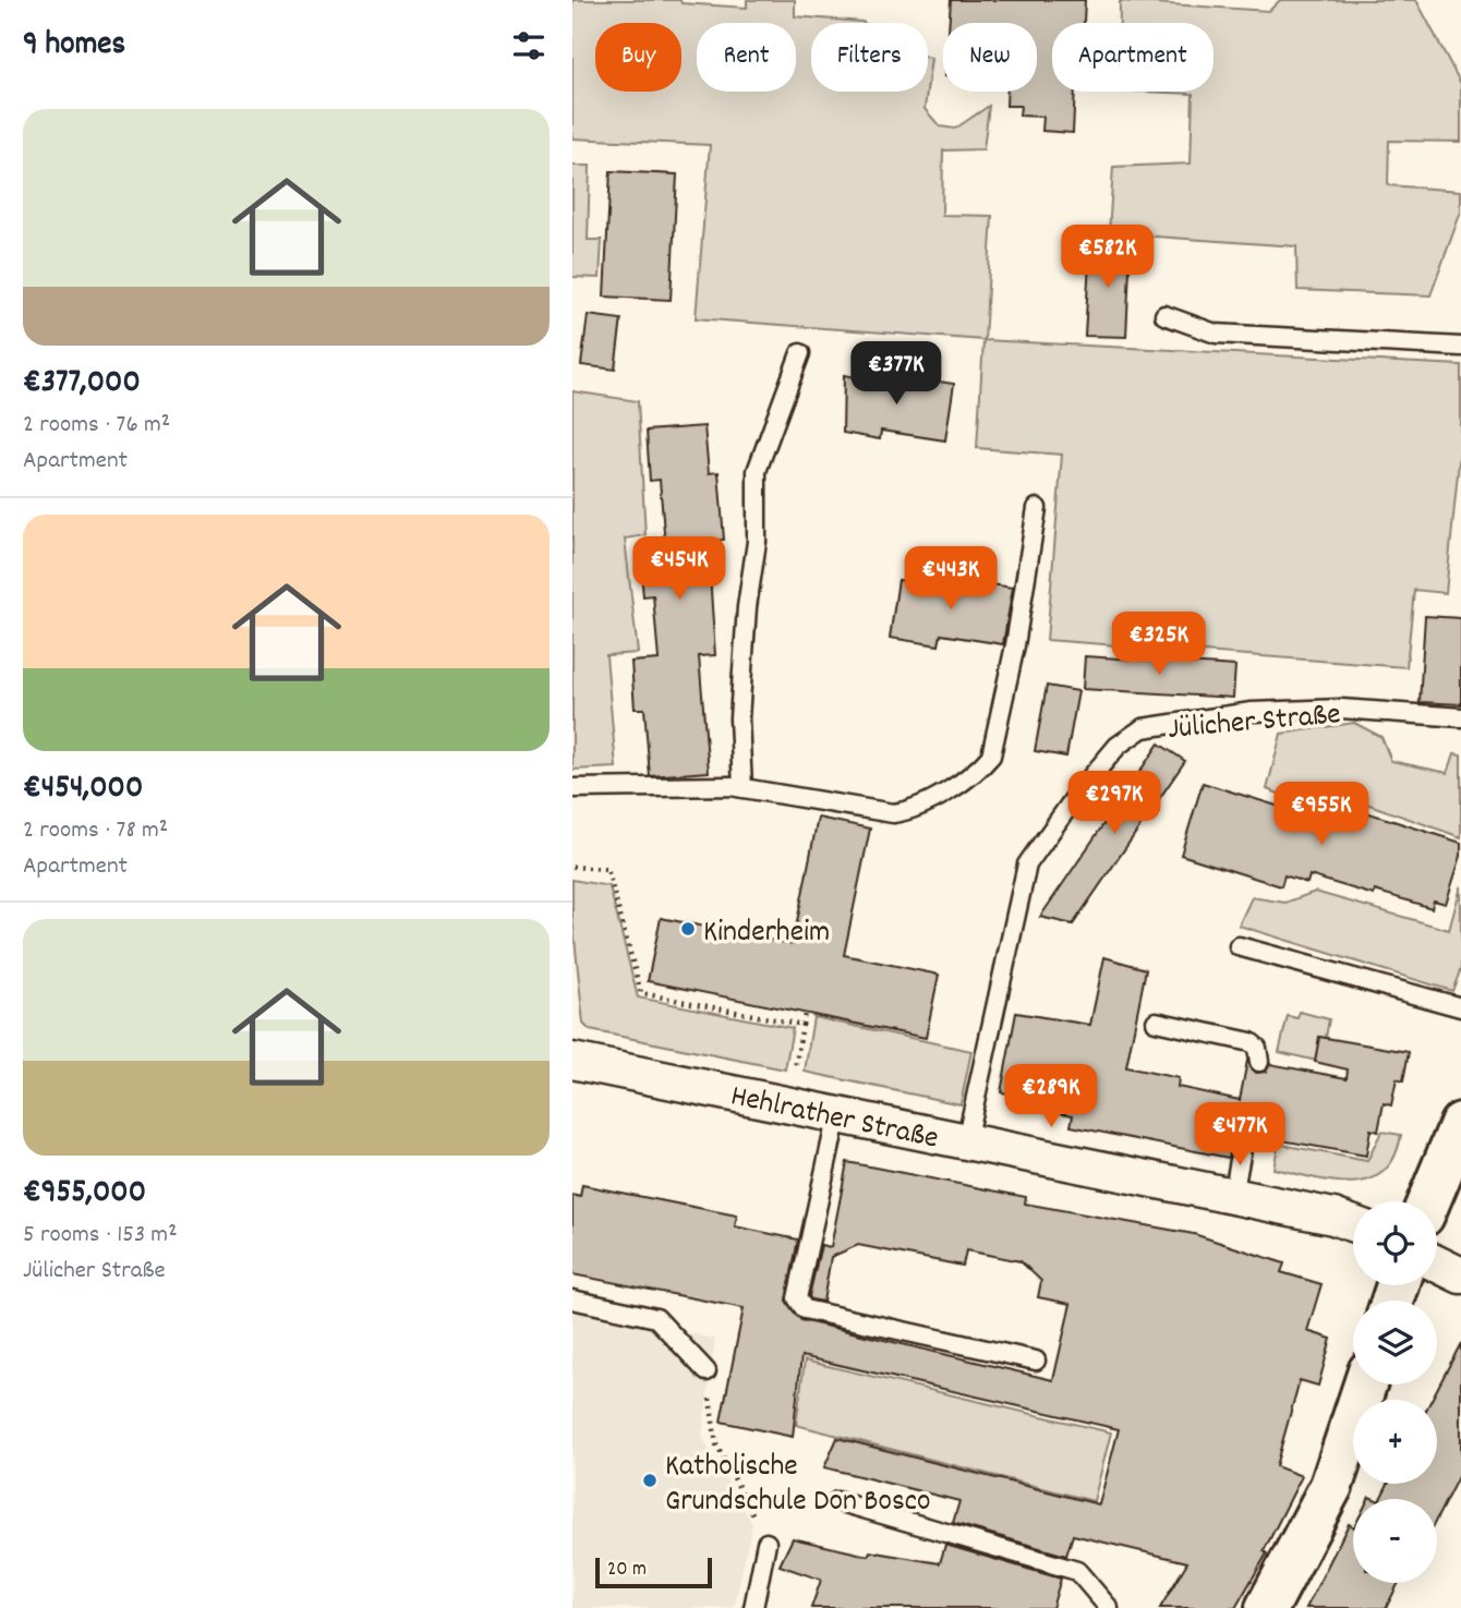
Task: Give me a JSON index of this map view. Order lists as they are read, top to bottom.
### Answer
{
  "streets": {
    "street": ["Hehlrather Straße"],
    "lane": ["Jülicher Straße"]
  },
  "crossings": [
    ["Jülicher Straße", "Hehlrather Straße"]
  ],
  "places": ["Kinderheim", "Katholische Grundschule Don Bosco"],
  "scale_bar": "20 m",
  "page": {
    "heading": "9 homes",
    "chip": [
      "Buy",
      "Rent",
      "Filters",
      "New",
      "Apartment"
    ],
    "list": [
      {
        "name": "€377,000",
        "note": "2 rooms · 76 m² · Apartment"
      },
      {
        "name": "€454,000",
        "note": "2 rooms · 78 m² · Apartment"
      },
      {
        "name": "€955,000",
        "note": "5 rooms · 153 m² · Jülicher Straße"
      }
    ],
    "price": [
      "€582K",
      "€377K",
      "€454K",
      "€443K",
      "€325K",
      "€297K",
      "€955K",
      "€289K",
      "€477K"
    ],
    "map_buttons": ["+", "−"],
    "scale": "20 m"
  }
}
